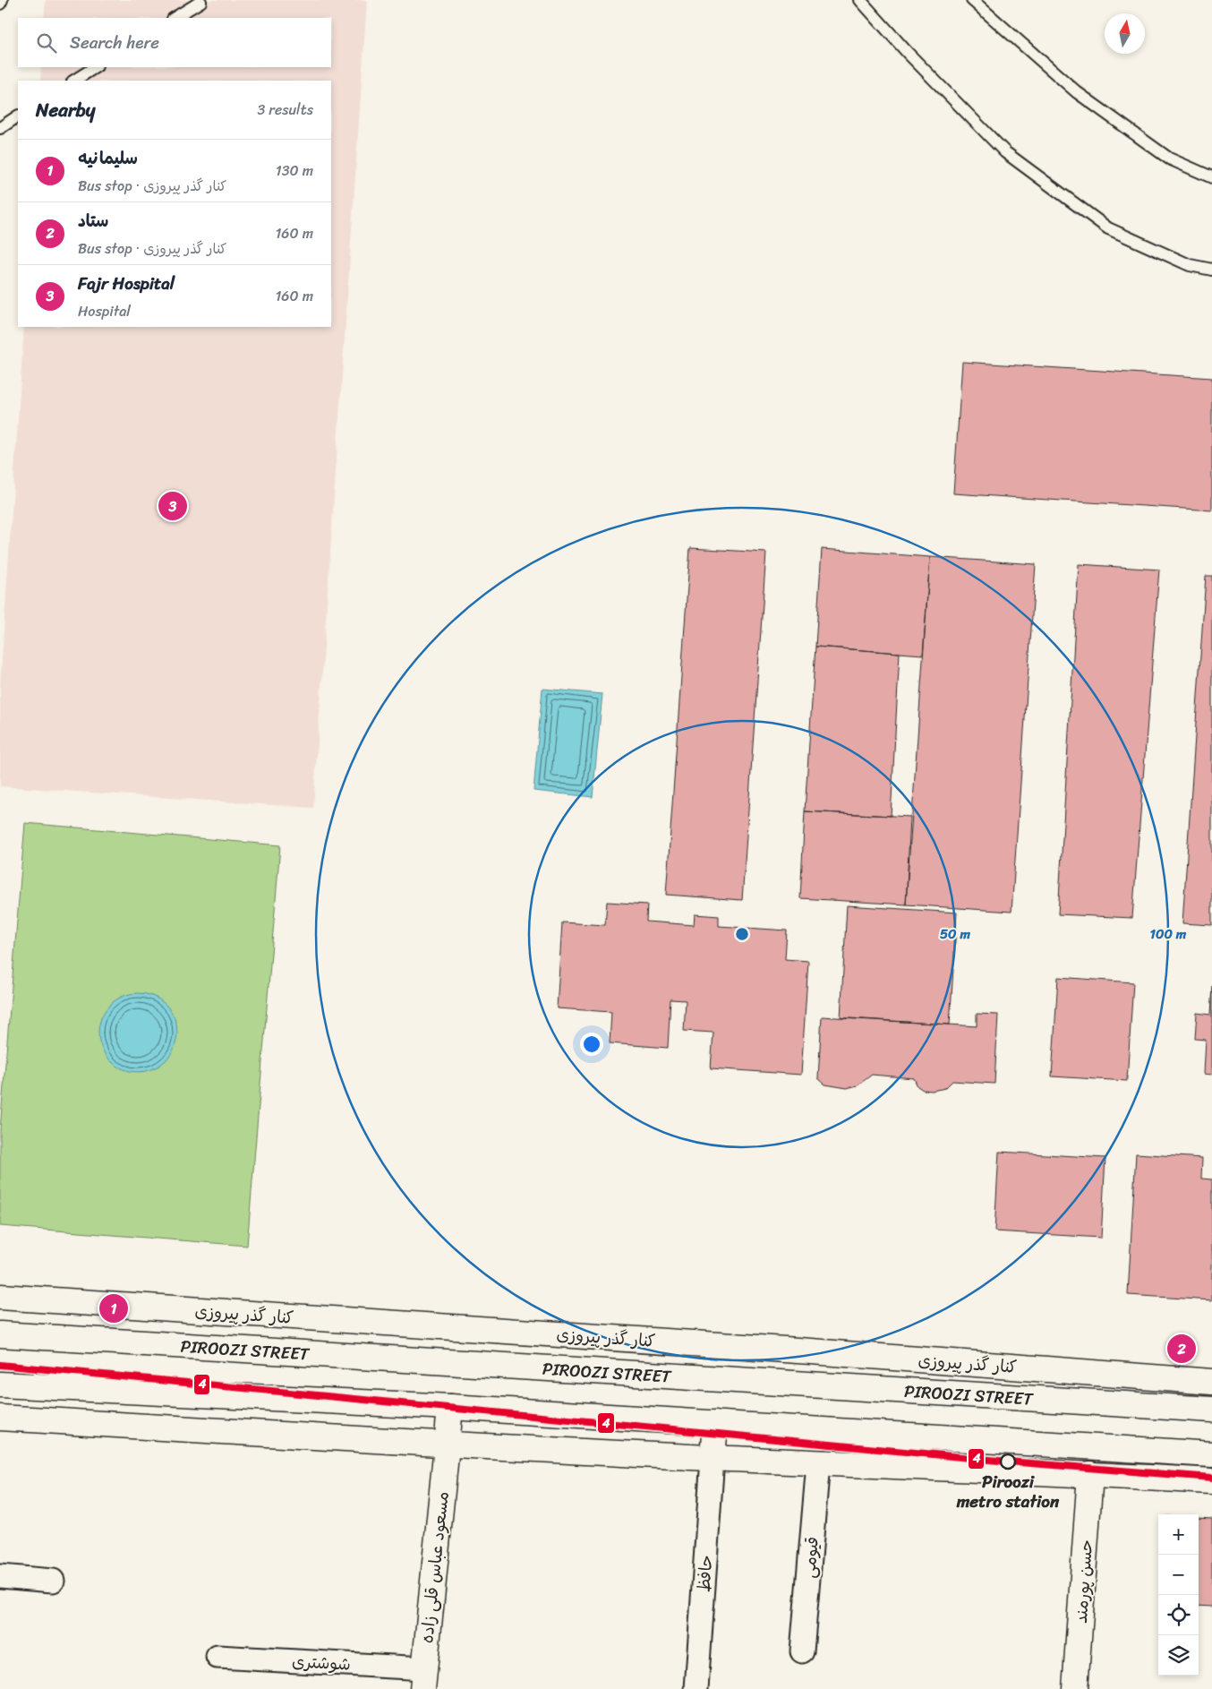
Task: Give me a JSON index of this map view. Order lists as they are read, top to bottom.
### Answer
{
  "streets": {
    "main road": [
      "کنار گذر پیروزی",
      "PIROOZI STREET",
      "مسعود عباس قلی زاده",
      "حسن پورمند"
    ],
    "street": ["قیومی", "حافظ", "شوشتری"]
  },
  "crossings": [
    ["مسعود عباس قلی زاده", "شوشتری"]
  ],
  "places": ["Piroozi metro station"],
  "lines": ["transit line 4"],
  "north": "top",
  "page": {
    "search": "Search here",
    "heading": ["Nearby", "3 results"],
    "list": [
      {
        "mark": "1",
        "name": "سلیمانیه",
        "note": "Bus stop · کنار گذر پیروزی",
        "value": "130 m"
      },
      {
        "mark": "2",
        "name": "ستاد",
        "note": "Bus stop · کنار گذر پیروزی",
        "value": "160 m"
      },
      {
        "mark": "3",
        "name": "Fajr Hospital",
        "note": "Hospital",
        "value": "160 m"
      }
    ],
    "pins": ["3", "1", "2"],
    "map_buttons": ["+", "−"]
  },
  "rings": ["50 m", "100 m"]
}
